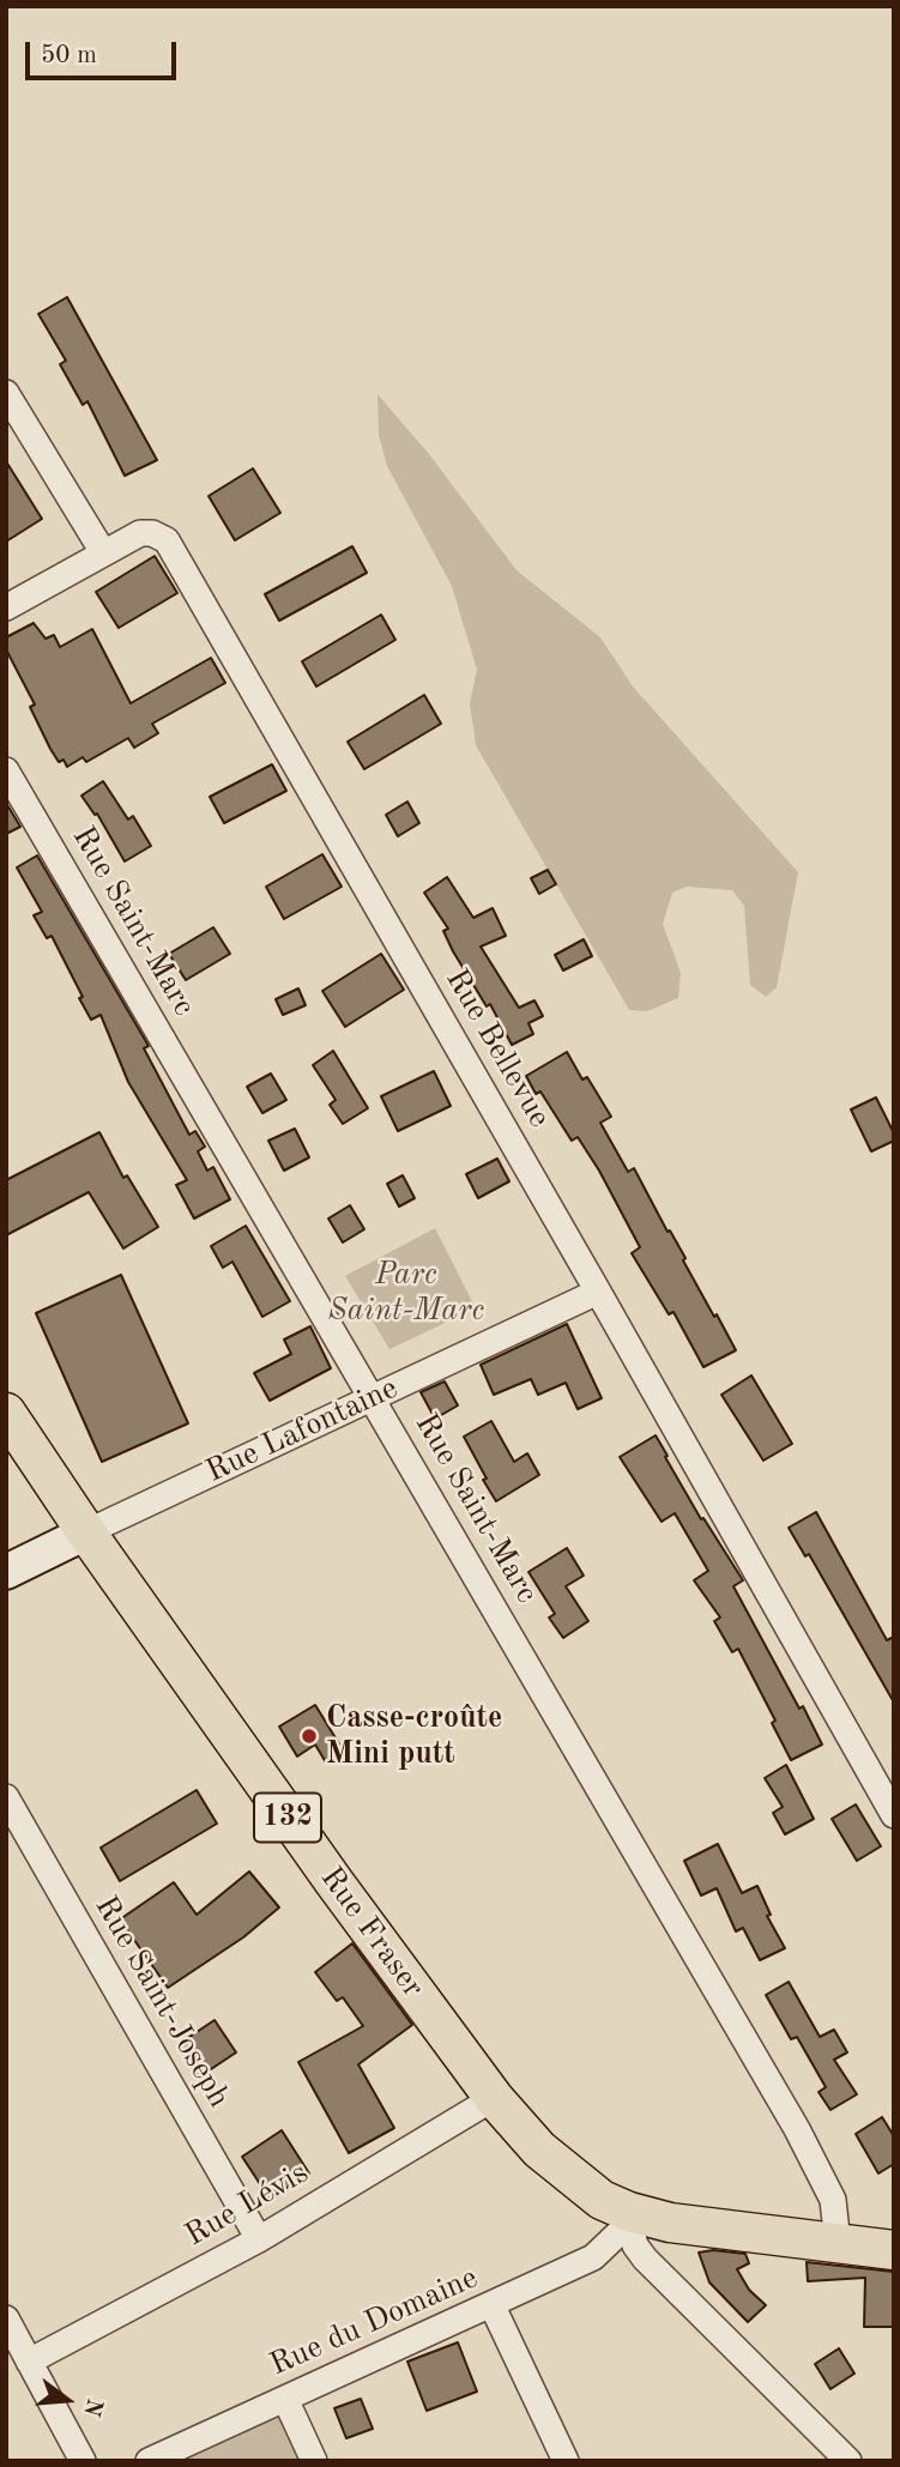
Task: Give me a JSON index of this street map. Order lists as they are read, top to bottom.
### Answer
{
  "streets": {
    "main road": ["Rue Lafontaine", "132", "Rue Fraser"],
    "street": [
      "Rue Saint-Marc",
      "Rue Bellevue",
      "Rue Saint-Joseph",
      "Rue Lévis",
      "Rue du Domaine"
    ]
  },
  "crossings": [
    ["Rue Saint-Marc", "Rue Lafontaine"],
    ["Rue Saint-Marc", "132"],
    ["Rue Bellevue", "Rue Lafontaine"],
    ["Rue Lafontaine", "Rue Fraser"],
    ["132", "Rue Fraser"],
    ["132", "Rue du Domaine"],
    ["Rue Fraser", "Rue Lévis"],
    ["Rue Fraser", "Rue du Domaine"],
    ["Rue Saint-Joseph", "Rue Lévis"]
  ],
  "parks": ["Parc Saint-Marc"],
  "places": ["Casse-croûte Mini putt"],
  "scale_bar": "50 m",
  "north": "right"
}
